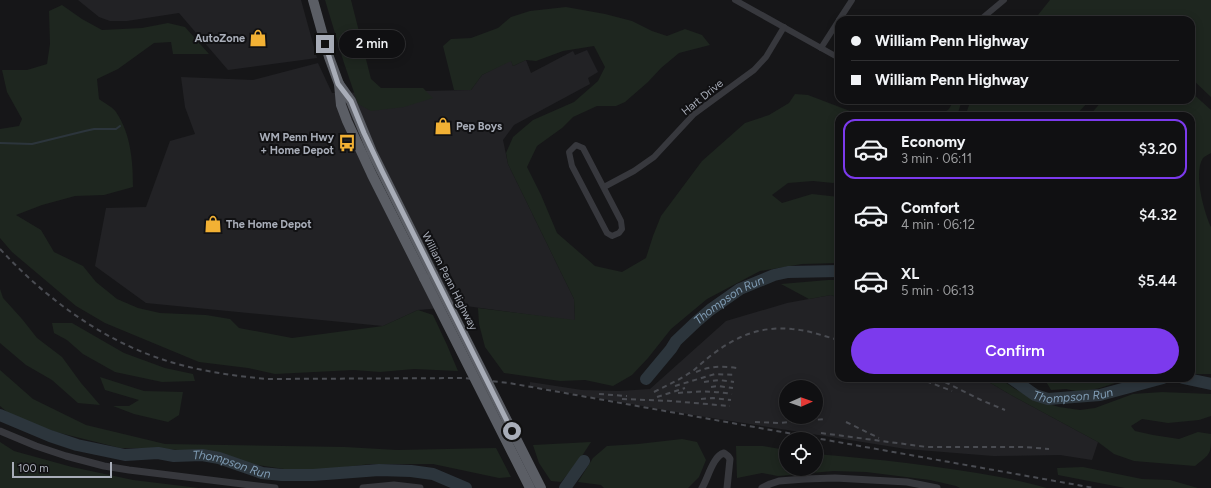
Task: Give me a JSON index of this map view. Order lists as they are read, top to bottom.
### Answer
{
  "streets": {
    "highway": ["William Penn Highway"],
    "street": ["Hart Drive"]
  },
  "water": ["Thompson Run"],
  "places": {
    "shop": ["AutoZone", "Pep Boys", "The Home Depot"],
    "bus stop": ["WM Penn Hwy + Home Depot"]
  },
  "scale_bar": "100 m",
  "north": "right",
  "page": {
    "banner": ["William Penn Highway", "William Penn Highway"],
    "bubble": "2 min",
    "list": [
      {
        "name": "Economy",
        "note": "3 min · 06:11",
        "value": "$3.20"
      },
      {
        "name": "Comfort",
        "note": "4 min · 06:12",
        "value": "$4.32"
      },
      {
        "name": "XL",
        "note": "5 min · 06:13",
        "value": "$5.44"
      }
    ],
    "buttons": "Confirm",
    "scale": "100 m"
  }
}
